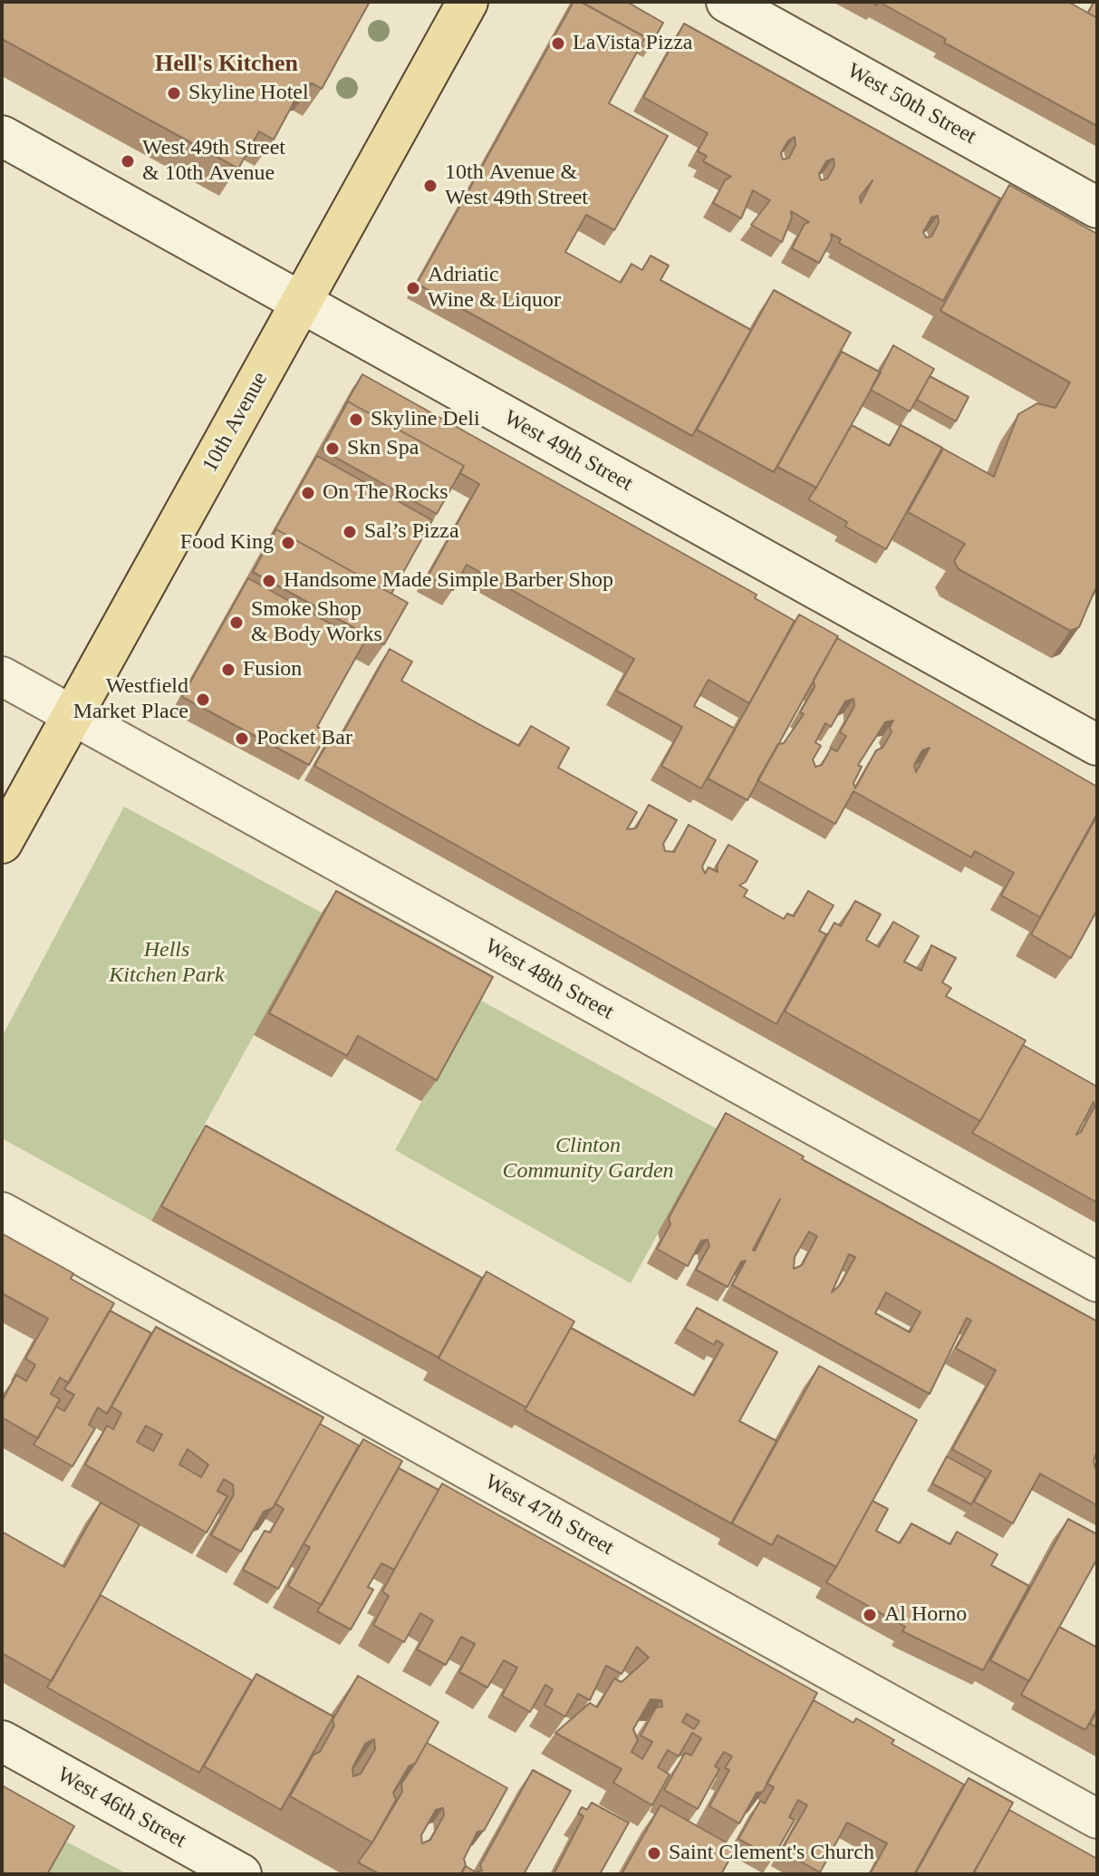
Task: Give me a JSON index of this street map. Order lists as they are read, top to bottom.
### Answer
{
  "streets": {
    "main road": [
      "West 50th Street",
      "10th Avenue",
      "West 49th Street",
      "West 46th Street"
    ],
    "street": ["West 48th Street", "West 47th Street"]
  },
  "crossings": [
    ["10th Avenue", "West 49th Street"],
    ["10th Avenue", "West 48th Street"]
  ],
  "districts": ["Hell's Kitchen"],
  "parks": ["Hells Kitchen Park", "Clinton Community Garden"],
  "places": [
    "LaVista Pizza",
    "Skyline Hotel",
    "West 49th Street & 10th Avenue",
    "10th Avenue & West 49th Street",
    "Adriatic Wine & Liquor",
    "Skyline Deli",
    "Skn Spa",
    "On The Rocks",
    "Sal’s Pizza",
    "Food King",
    "Handsome Made Simple Barber Shop",
    "Smoke Shop & Body Works",
    "Fusion",
    "Westfield Market Place",
    "Pocket Bar",
    "Al Horno",
    "Saint Clement's Church"
  ]
}
